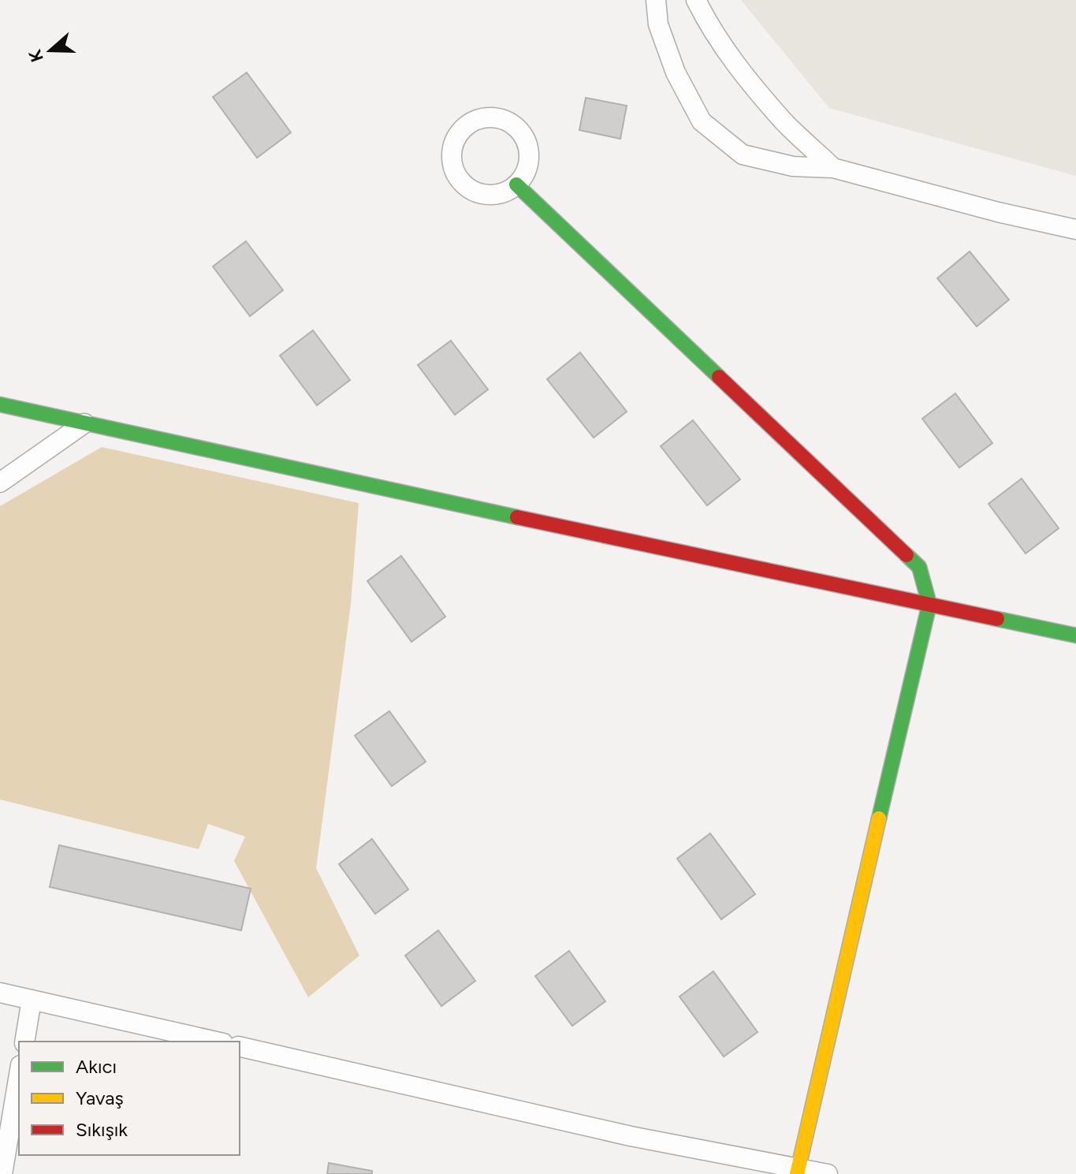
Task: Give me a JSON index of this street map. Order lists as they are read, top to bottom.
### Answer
{
  "legend": ["Akıcı", "Yavaş", "Sıkışık"],
  "north": "left"
}
